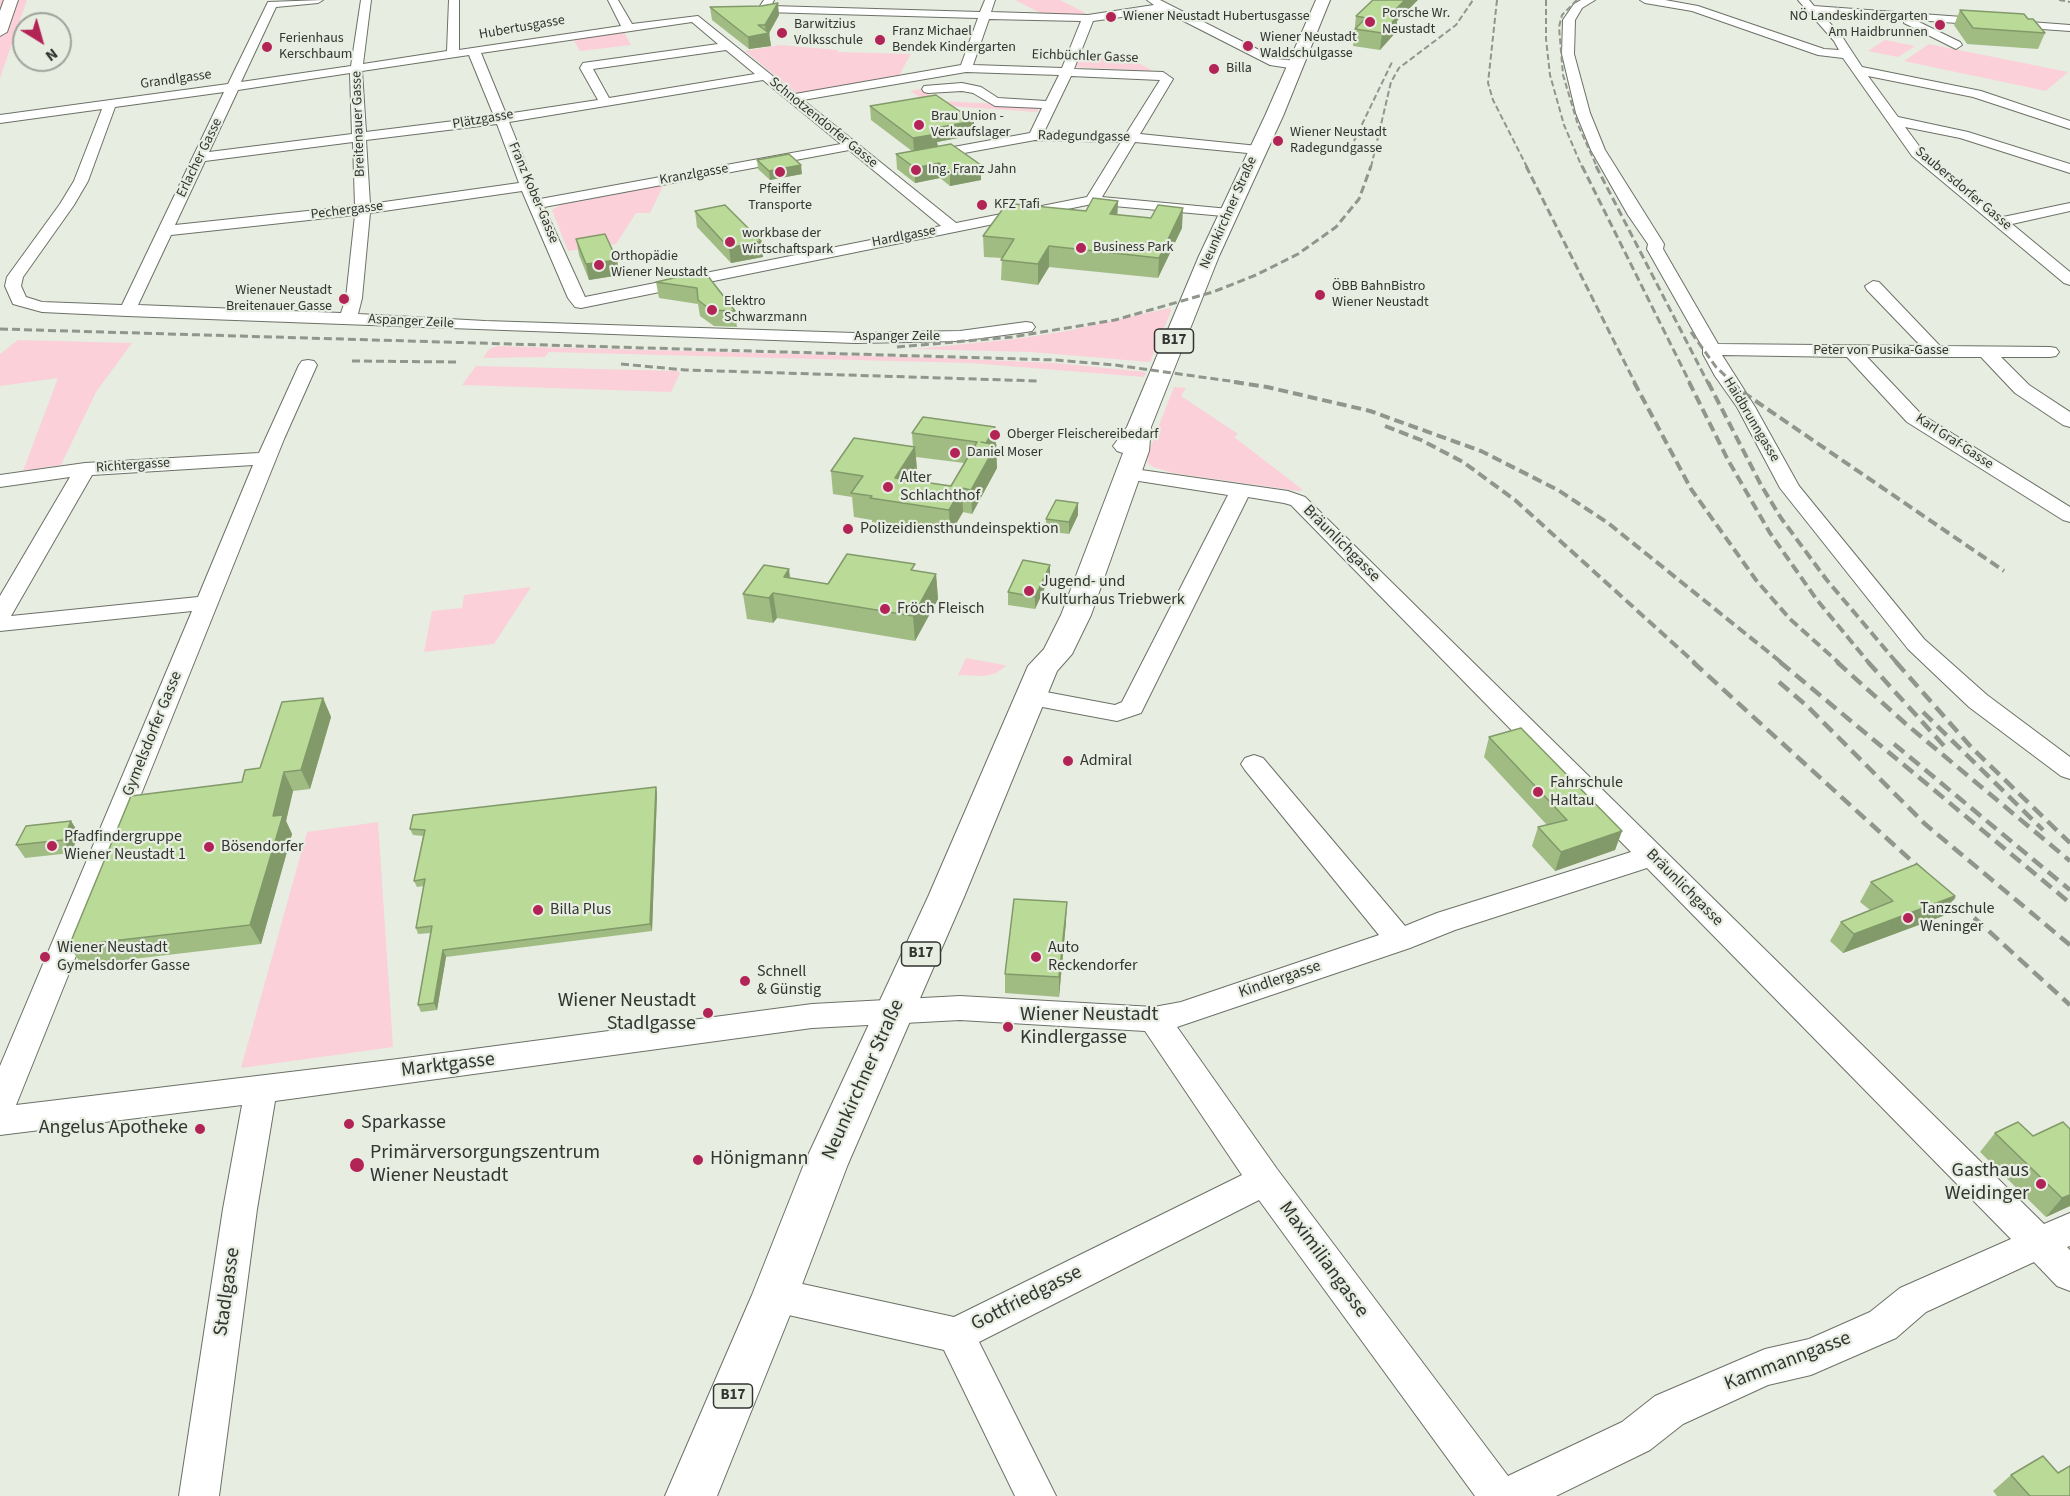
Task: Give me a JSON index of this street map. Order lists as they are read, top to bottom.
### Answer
{
  "streets": {
    "main road": ["Neunkirchner Straße", "B17"],
    "street": [
      "Hubertusgasse",
      "Eichbüchler Gasse",
      "Grandlgasse",
      "Plätzgasse",
      "Schnotzendorfer Gasse",
      "Breitenauer Gasse",
      "Radegundgasse",
      "Erlacher Gasse",
      "Kranzlgasse",
      "Saubersdorfer Gasse",
      "Franz Kober-Gasse",
      "Pechergasse",
      "Hardlgasse",
      "Aspanger Zeile",
      "Peter von Pusika-Gasse",
      "Haidbrunngasse",
      "Karl Graf-Gasse",
      "Richtergasse",
      "Bräunlichgasse",
      "Gymelsdorfer Gasse",
      "Kindlergasse",
      "Marktgasse",
      "Maximiliangasse",
      "Stadlgasse",
      "Gottfriedgasse",
      "Kammanngasse"
    ]
  },
  "crossings": [
    ["Hubertusgasse", "Grandlgasse"],
    ["Hubertusgasse", "Schnotzendorfer Gasse"],
    ["Hubertusgasse", "Breitenauer Gasse"],
    ["Hubertusgasse", "Franz Kober-Gasse"],
    ["Eichbüchler Gasse", "Schnotzendorfer Gasse"],
    ["Eichbüchler Gasse", "Radegundgasse"],
    ["Grandlgasse", "Breitenauer Gasse"],
    ["Grandlgasse", "Erlacher Gasse"],
    ["Grandlgasse", "Aspanger Zeile"],
    ["Plätzgasse", "Schnotzendorfer Gasse"],
    ["Plätzgasse", "Breitenauer Gasse"],
    ["Plätzgasse", "Erlacher Gasse"],
    ["Plätzgasse", "Franz Kober-Gasse"],
    ["Schnotzendorfer Gasse", "Radegundgasse"],
    ["Schnotzendorfer Gasse", "Kranzlgasse"],
    ["Schnotzendorfer Gasse", "Hardlgasse"],
    ["Breitenauer Gasse", "Pechergasse"],
    ["Breitenauer Gasse", "Aspanger Zeile"],
    ["Radegundgasse", "Neunkirchner Straße"],
    ["Erlacher Gasse", "Pechergasse"],
    ["Erlacher Gasse", "Aspanger Zeile"],
    ["Kranzlgasse", "Franz Kober-Gasse"],
    ["Franz Kober-Gasse", "Pechergasse"],
    ["Franz Kober-Gasse", "Hardlgasse"],
    ["Neunkirchner Straße", "Hardlgasse"],
    ["Neunkirchner Straße", "Kindlergasse"],
    ["Neunkirchner Straße", "Marktgasse"],
    ["Neunkirchner Straße", "Gottfriedgasse"],
    ["Peter von Pusika-Gasse", "Haidbrunngasse"],
    ["Peter von Pusika-Gasse", "Karl Graf-Gasse"],
    ["Richtergasse", "Gymelsdorfer Gasse"],
    ["Bräunlichgasse", "Kindlergasse"],
    ["Bräunlichgasse", "Kammanngasse"],
    ["Kindlergasse", "Marktgasse"],
    ["Kindlergasse", "Maximiliangasse"],
    ["Marktgasse", "Stadlgasse"],
    ["Maximiliangasse", "Gottfriedgasse"]
  ],
  "places": [
    "Wiener Neustadt Hubertusgasse",
    "Porsche Wr. Neustadt",
    "NÖ Landeskindergarten Am Haidbrunnen",
    "Barwitzius Volksschule",
    "Franz Michael Bendek Kindergarten",
    "Wiener Neustadt Waldschulgasse",
    "Ferienhaus Kerschbaum",
    "Billa",
    "Brau Union - Verkaufslager",
    "Wiener Neustadt Radegundgasse",
    "Ing. Franz Jahn",
    "Pfeiffer Transporte",
    "KFZ Tafi",
    "workbase der Wirtschaftspark",
    "Business Park",
    "Orthopädie Wiener Neustadt",
    "ÖBB BahnBistro Wiener Neustadt",
    "Wiener Neustadt Breitenauer Gasse",
    "Elektro Schwarzmann",
    "Oberger Fleischereibedarf",
    "Daniel Moser",
    "Alter Schlachthof",
    "Polizeidiensthundeinspektion",
    "Jugend- und Kulturhaus Triebwerk",
    "Fröch Fleisch",
    "Admiral",
    "Fahrschule Haltau",
    "Pfadfindergruppe Wiener Neustadt 1",
    "Bösendorfer",
    "Billa Plus",
    "Tanzschule Weninger",
    "Wiener Neustadt Gymelsdorfer Gasse",
    "Auto Reckendorfer",
    "Schnell & Günstig",
    "Wiener Neustadt Stadlgasse",
    "Wiener Neustadt Kindlergasse",
    "Sparkasse",
    "Angelus Apotheke",
    "Hönigmann",
    "Primärversorgungszentrum Wiener Neustadt",
    "Gasthaus Weidinger"
  ],
  "north": "bottom right"
}
